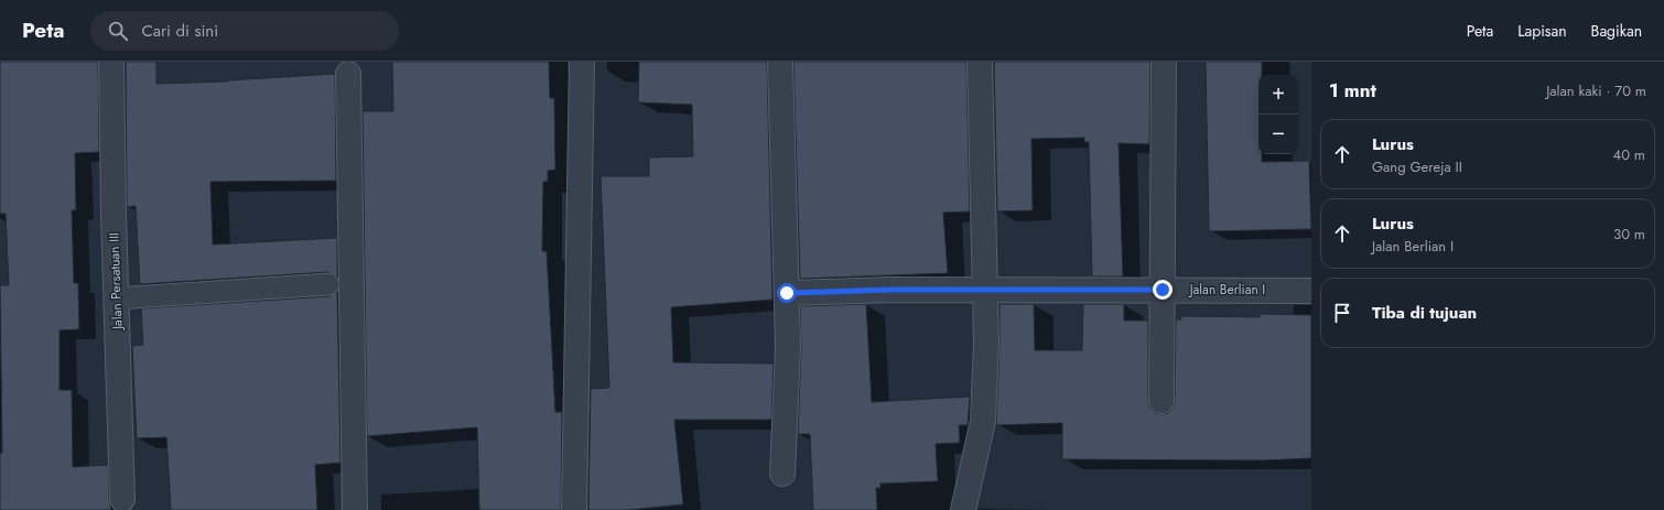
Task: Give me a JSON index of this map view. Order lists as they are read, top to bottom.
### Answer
{
  "streets": {
    "street": ["Jalan Persatuan III", "Jalan Berlian I"]
  },
  "page": {
    "header": "Peta",
    "search": "Cari di sini",
    "nav": ["Peta", "Lapisan", "Bagikan"],
    "heading": ["1 mnt", "Jalan kaki · 70 m"],
    "map_buttons": ["+", "−"],
    "list": [
      ["Lurus", "Gang Gereja II", "40 m"],
      ["Lurus", "Jalan Berlian I", "30 m"],
      "Tiba di tujuan"
    ]
  }
}
